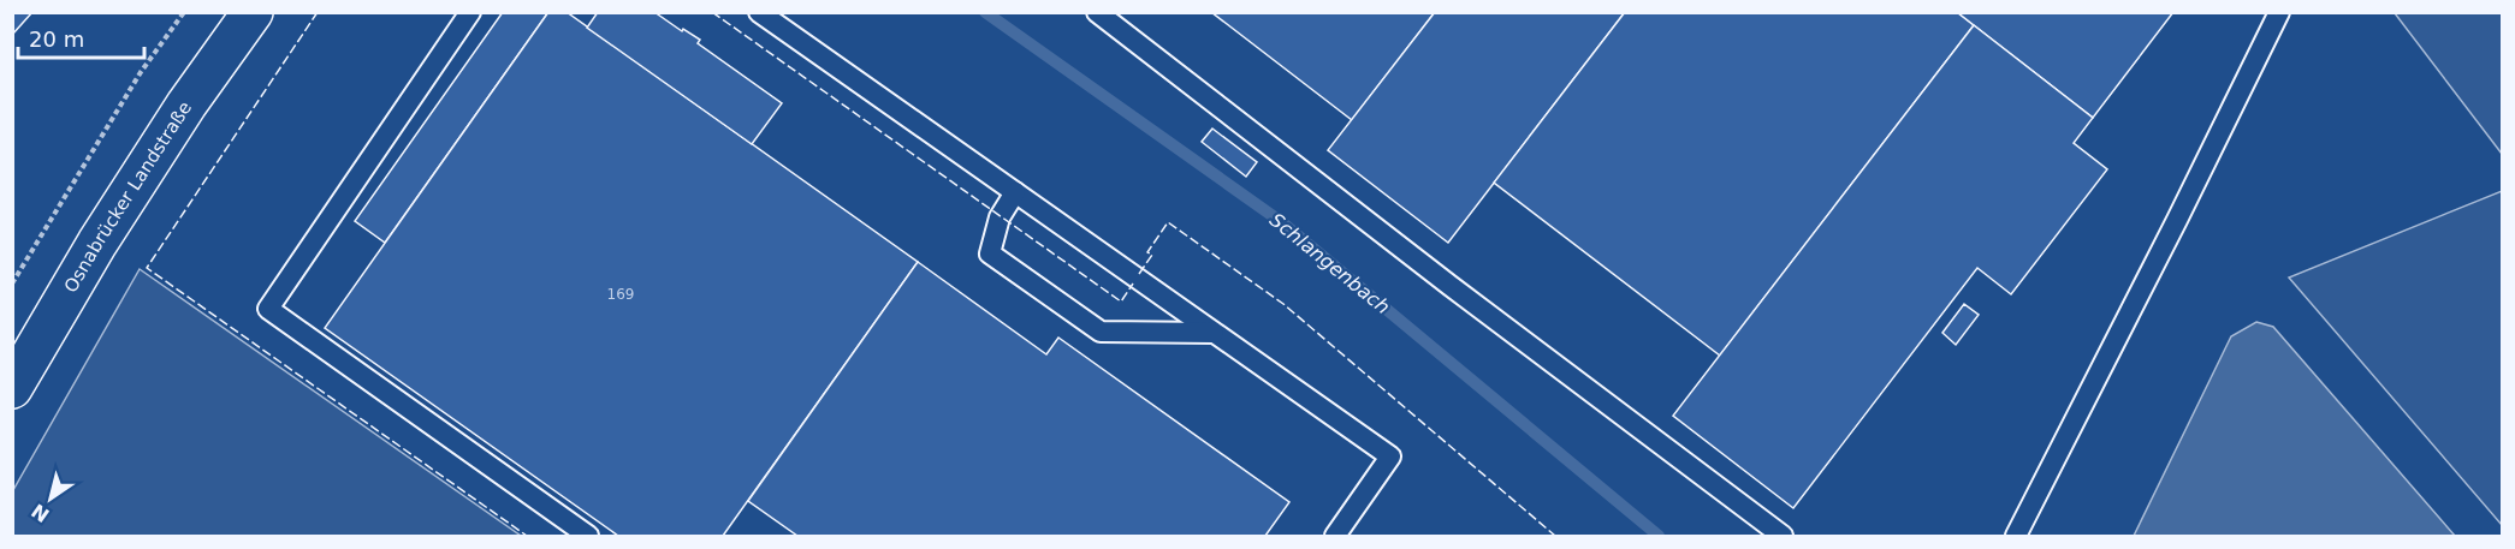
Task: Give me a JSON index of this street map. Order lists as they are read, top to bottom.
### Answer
{
  "streets": {
    "street": ["Osnabrücker Landstraße"]
  },
  "water": ["Schlangenbach"],
  "house_numbers": ["169"],
  "scale_bar": "20 m",
  "north": "bottom left"
}
